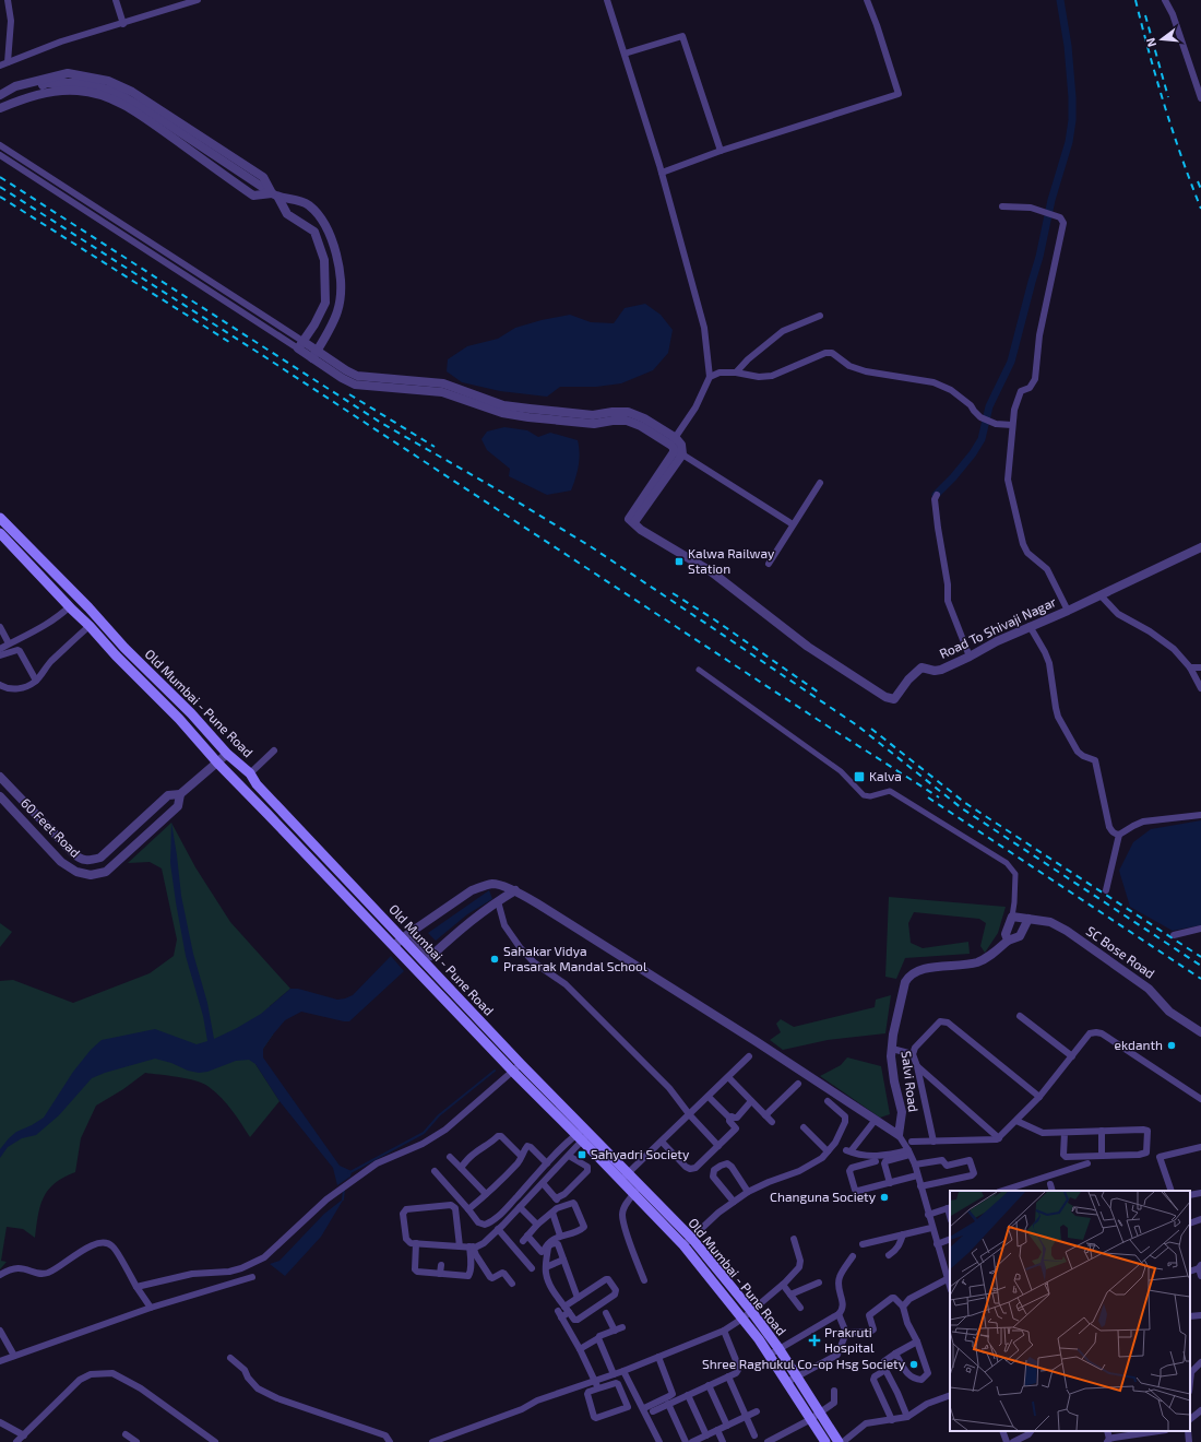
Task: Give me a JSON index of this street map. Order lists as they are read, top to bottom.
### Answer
{
  "streets": {
    "main road": ["Old Mumbai - Pune Road"],
    "street": [
      "Road To Shivaji Nagar",
      "60 Feet Road",
      "SC Bose Road",
      "Salvi Road"
    ]
  },
  "crossings": [
    ["Old Mumbai - Pune Road", "60 Feet Road"]
  ],
  "places": {
    "transit": ["Kalwa Railway Station", "Kalva", "Sahyadri Society"],
    "other": [
      "Sahakar Vidya Prasarak Mandal School",
      "ekdanth",
      "Changuna Society",
      "Shree Raghukul Co-op Hsg Society"
    ],
    "health": ["Prakruti Hospital"]
  },
  "north": "left"
}
